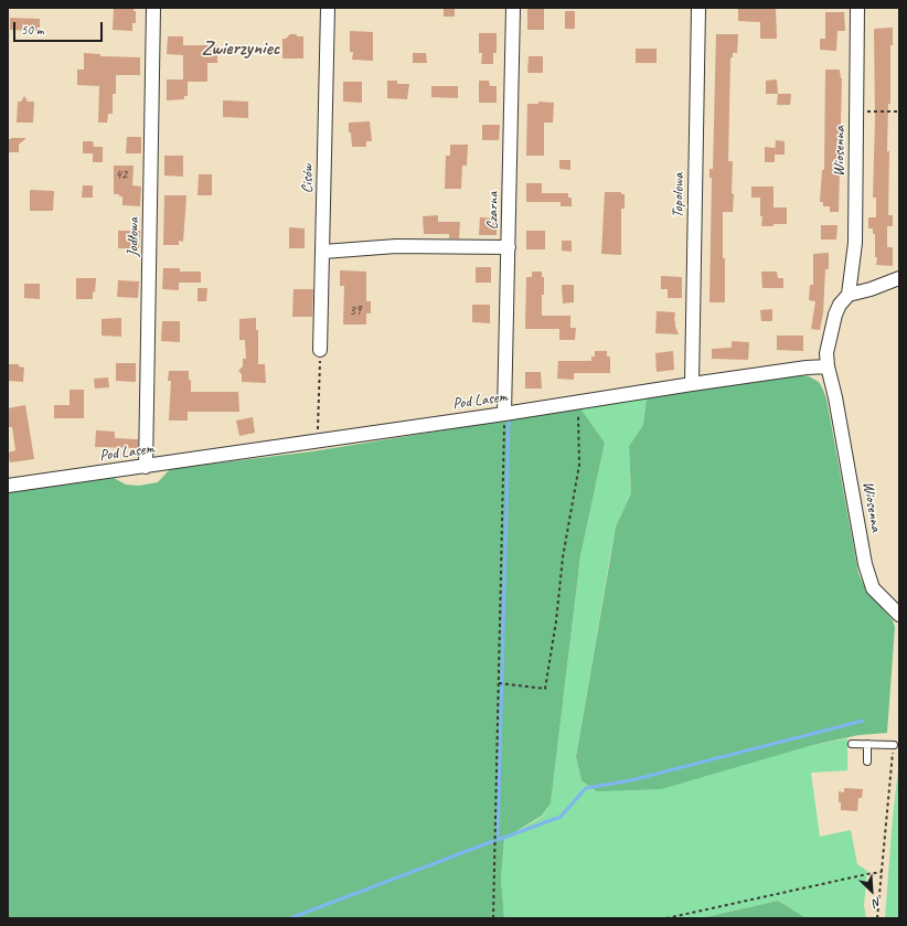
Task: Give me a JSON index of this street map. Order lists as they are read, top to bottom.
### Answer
{
  "streets": {
    "street": [
      "Wiosenna",
      "Cisów",
      "Topolowa",
      "Czarna",
      "Jodłowa",
      "Pod Lasem"
    ]
  },
  "crossings": [
    ["Wiosenna", "Pod Lasem"],
    ["Topolowa", "Pod Lasem"],
    ["Czarna", "Pod Lasem"],
    ["Jodłowa", "Pod Lasem"]
  ],
  "districts": ["Zwierzyniec"],
  "house_numbers": ["42", "39"],
  "scale_bar": "50 m",
  "north": "bottom right"
}
